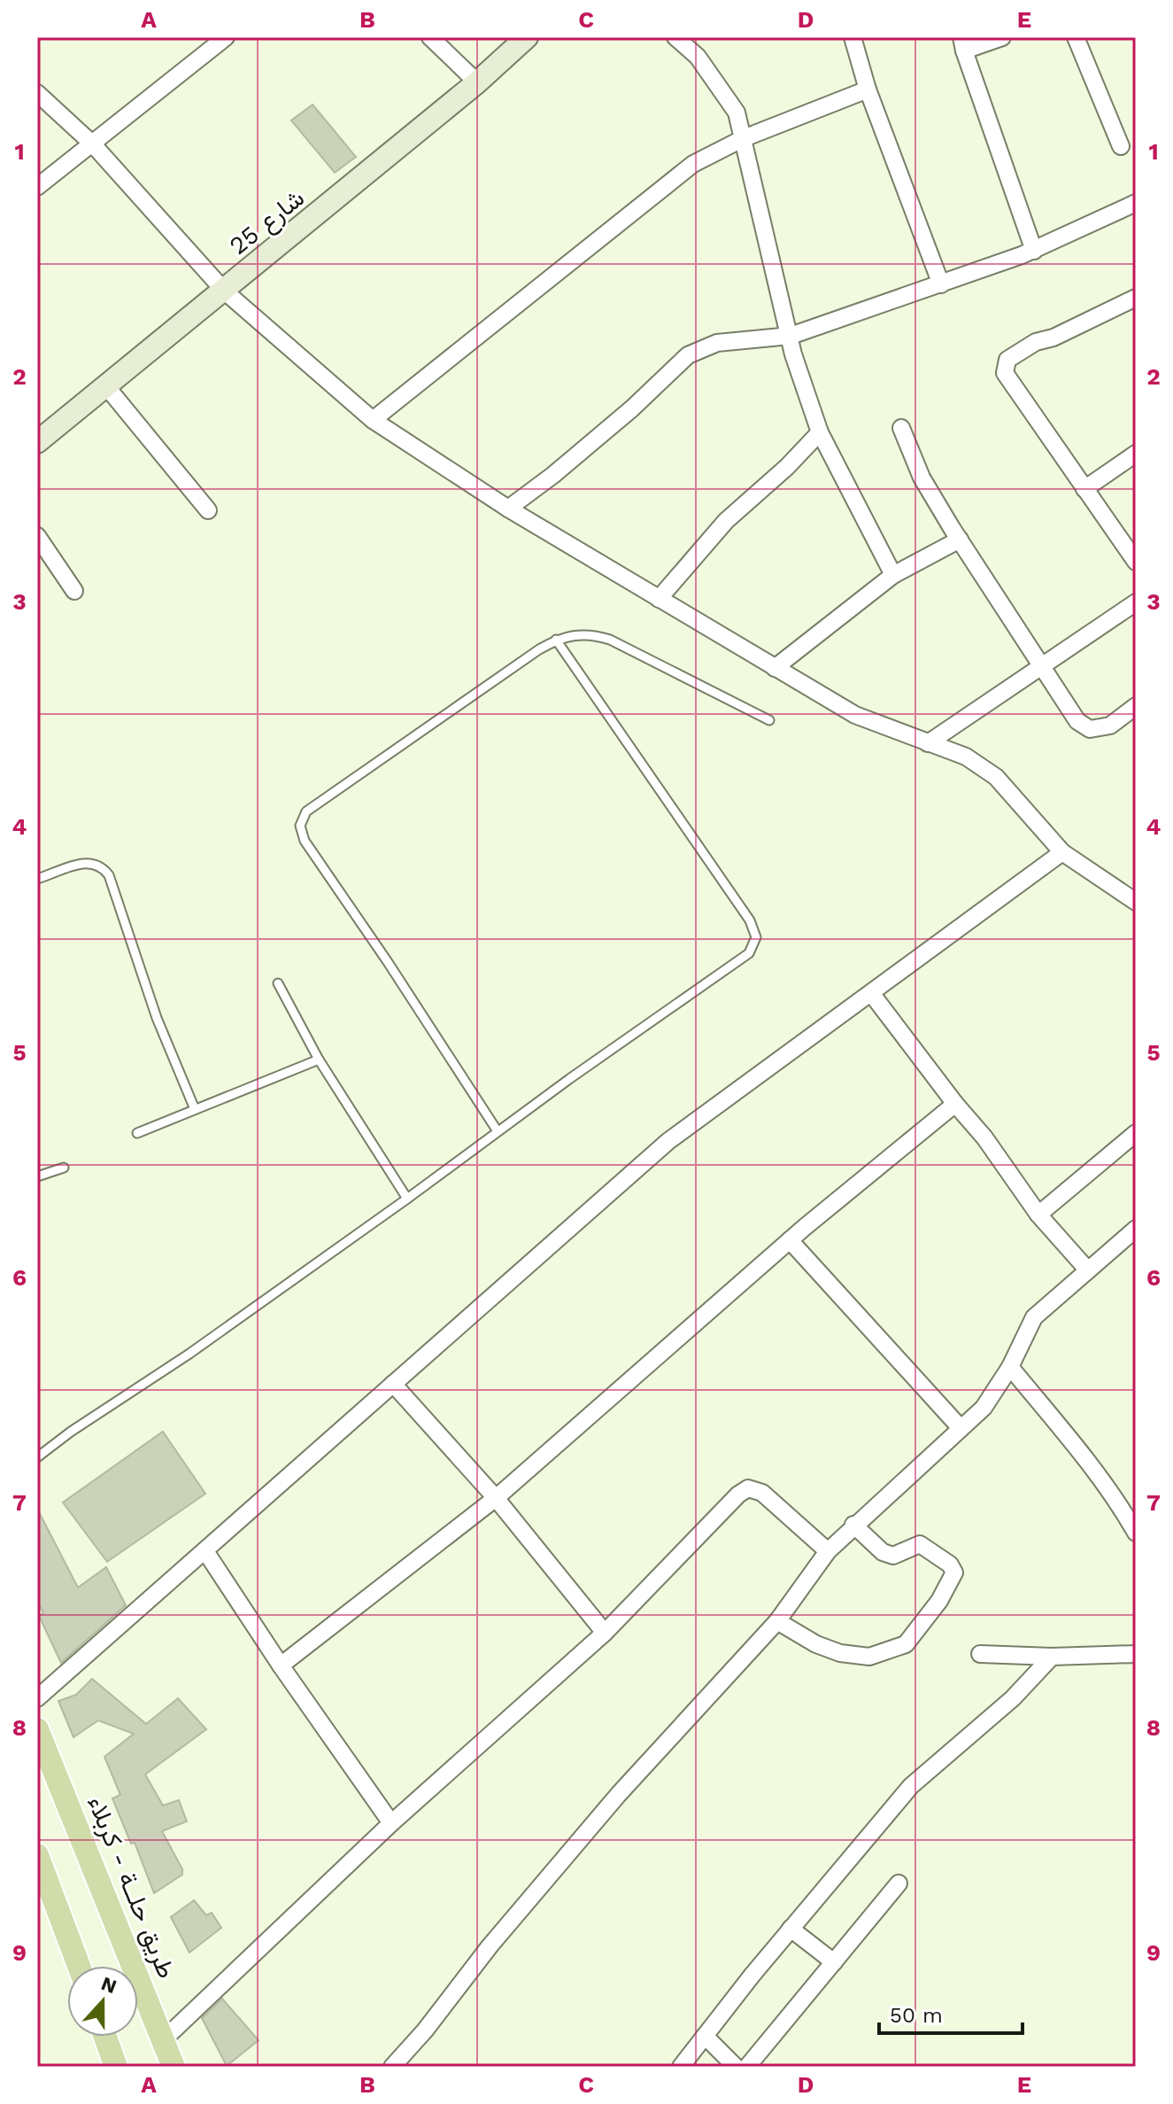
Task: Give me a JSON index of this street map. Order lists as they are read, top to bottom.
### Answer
{
  "streets": {
    "main road": ["طريق حلــة - كربلاء"],
    "street": ["شارع 25"]
  },
  "scale_bar": "50 m",
  "north": "top",
  "grid": {
    "columns": [
      "A",
      "B",
      "C",
      "D",
      "E"
    ],
    "rows": [
      "1",
      "2",
      "3",
      "4",
      "5",
      "6",
      "7",
      "8",
      "9"
    ]
  }
}
